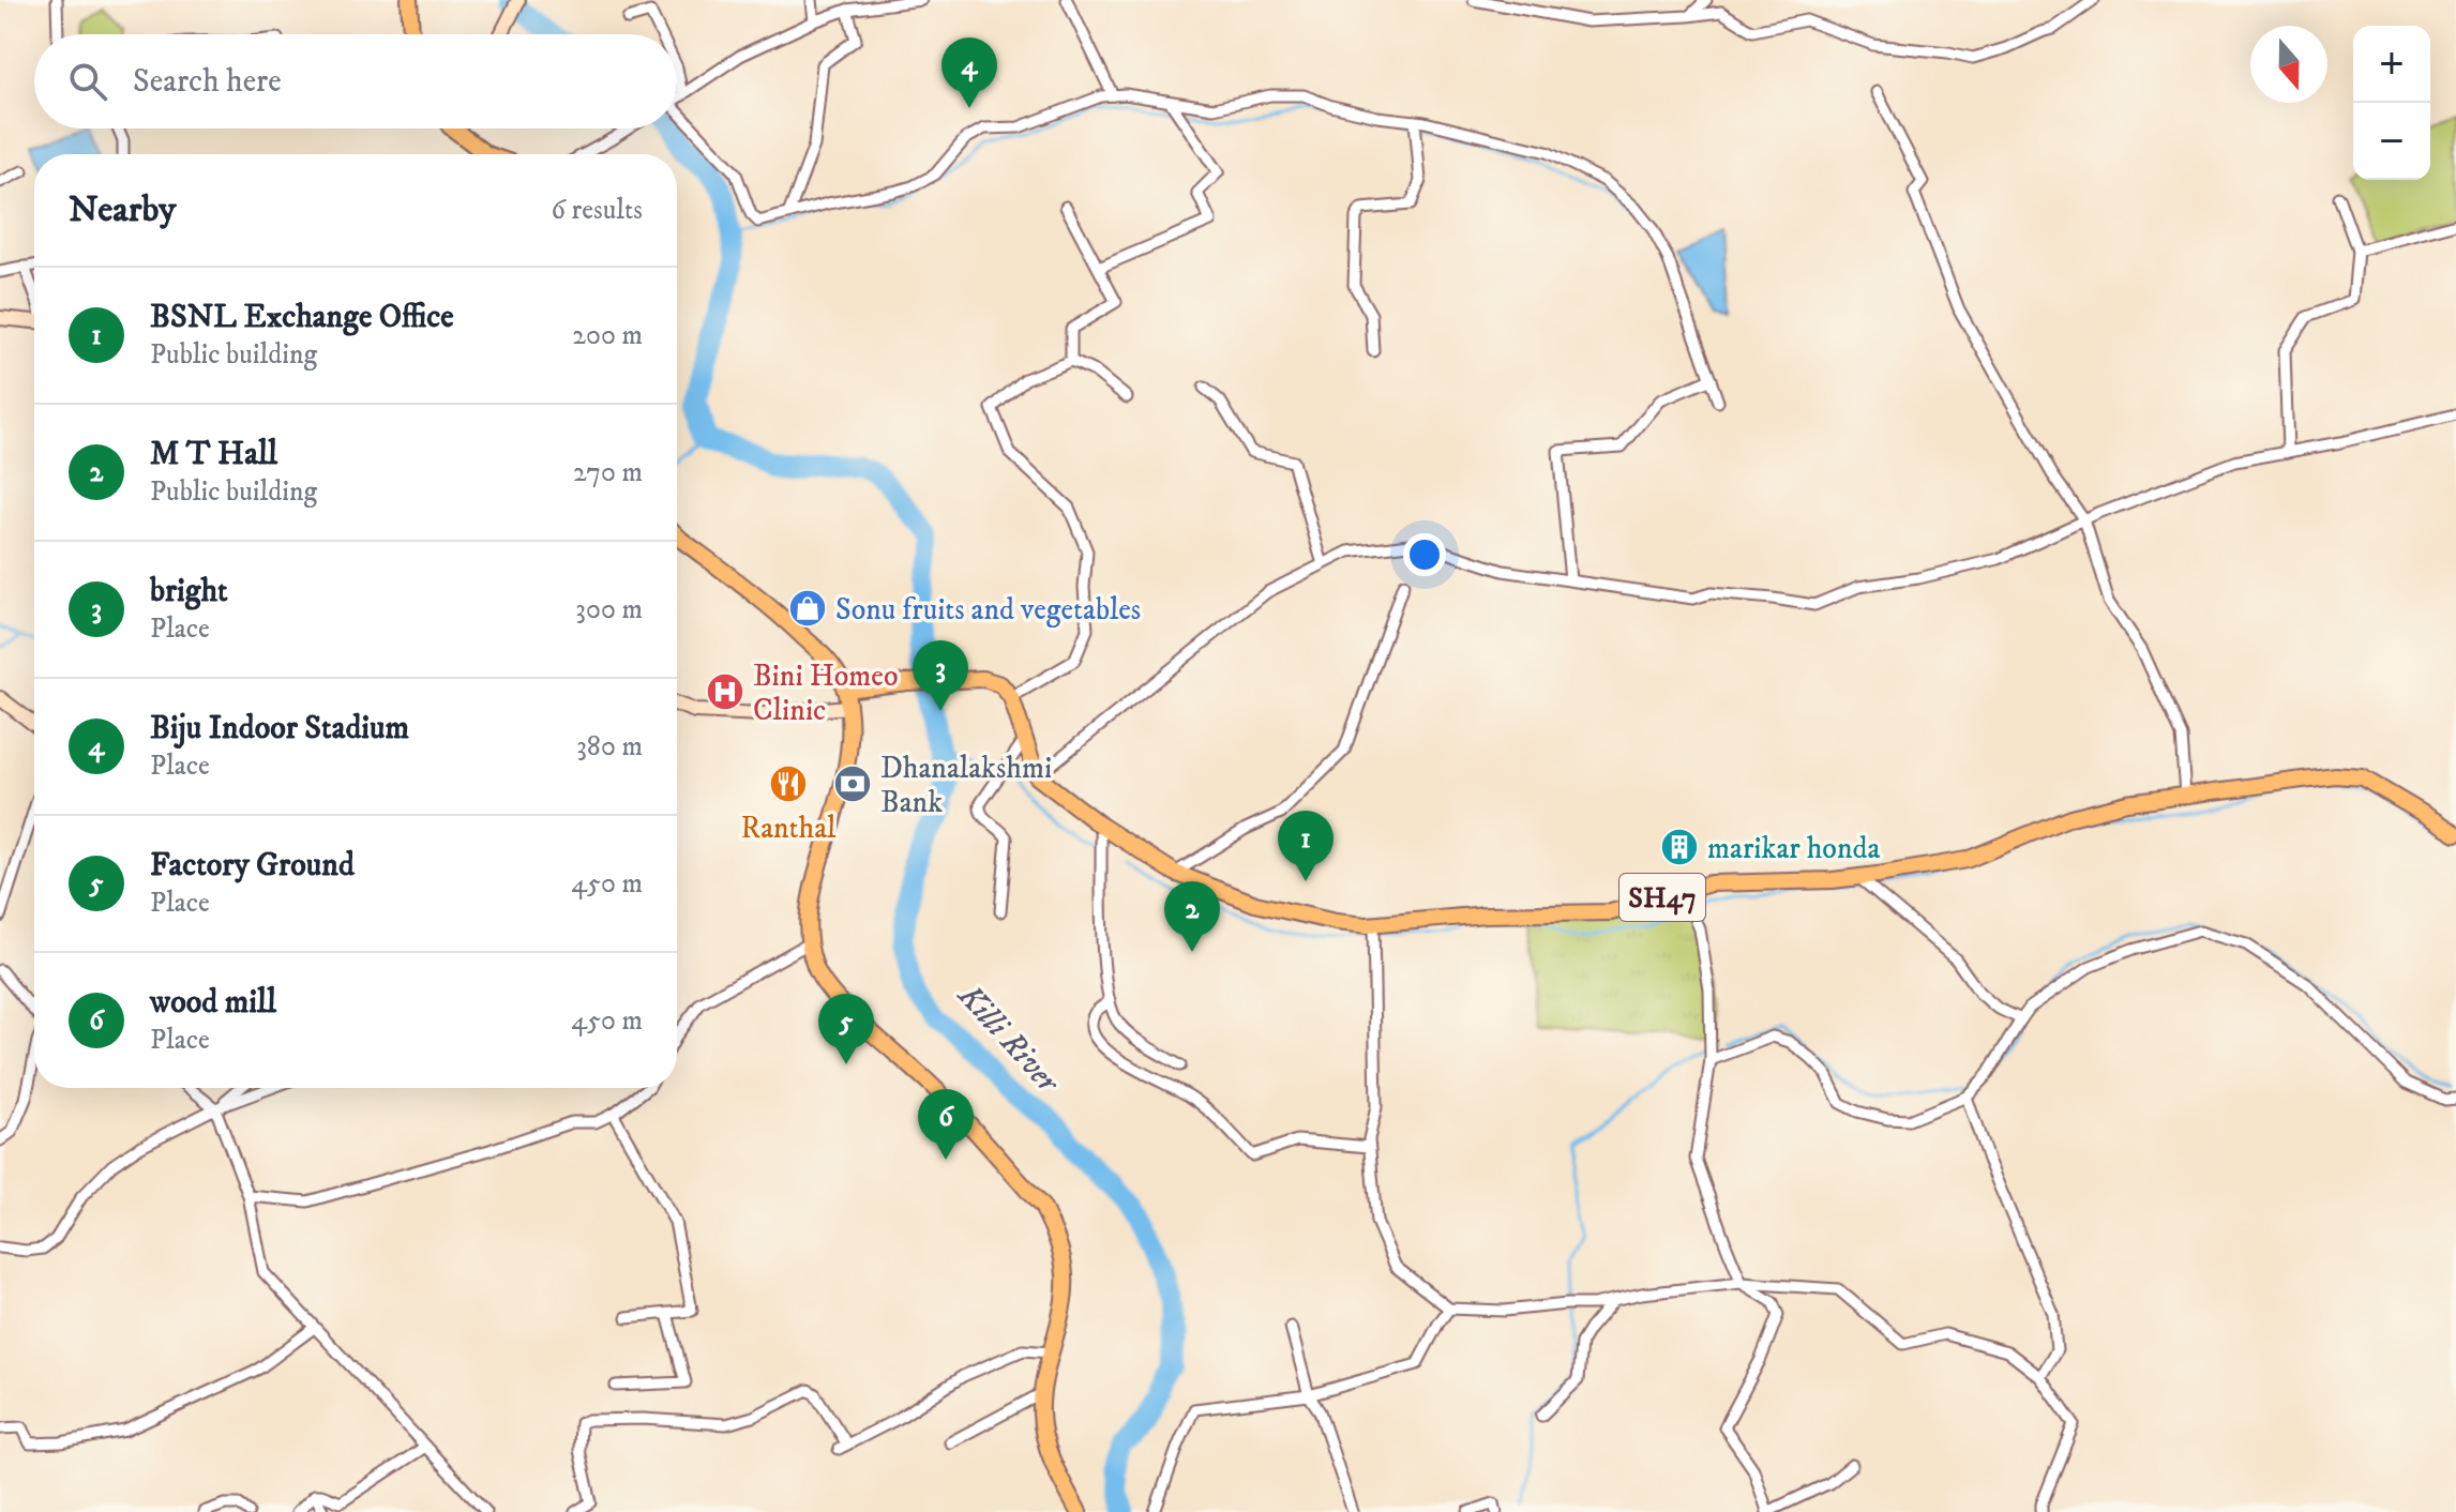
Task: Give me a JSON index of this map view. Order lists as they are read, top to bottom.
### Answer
{
  "streets": {
    "main road": ["SH47"]
  },
  "water": ["Killi River"],
  "places": {
    "shop": ["Sonu fruits and vegetables"],
    "hospital": ["Bini Homeo Clinic"],
    "restaurant": ["Ranthal"],
    "bank": ["Dhanalakshmi Bank"],
    "building": ["marikar honda"]
  },
  "north": "bottom",
  "page": {
    "map_buttons": ["+", "−"],
    "search": "Search here",
    "pins": [
      "4",
      "3",
      "1",
      "2",
      "5",
      "6"
    ],
    "heading": ["Nearby", "6 results"],
    "list": [
      {
        "mark": "1",
        "name": "BSNL Exchange Office",
        "note": "Public building",
        "value": "200 m"
      },
      {
        "mark": "2",
        "name": "M T Hall",
        "note": "Public building",
        "value": "270 m"
      },
      {
        "mark": "3",
        "name": "bright",
        "note": "Place",
        "value": "300 m"
      },
      {
        "mark": "4",
        "name": "Biju Indoor Stadium",
        "note": "Place",
        "value": "380 m"
      },
      {
        "mark": "5",
        "name": "Factory Ground",
        "note": "Place",
        "value": "450 m"
      },
      {
        "mark": "6",
        "name": "wood mill",
        "note": "Place",
        "value": "450 m"
      }
    ]
  }
}
